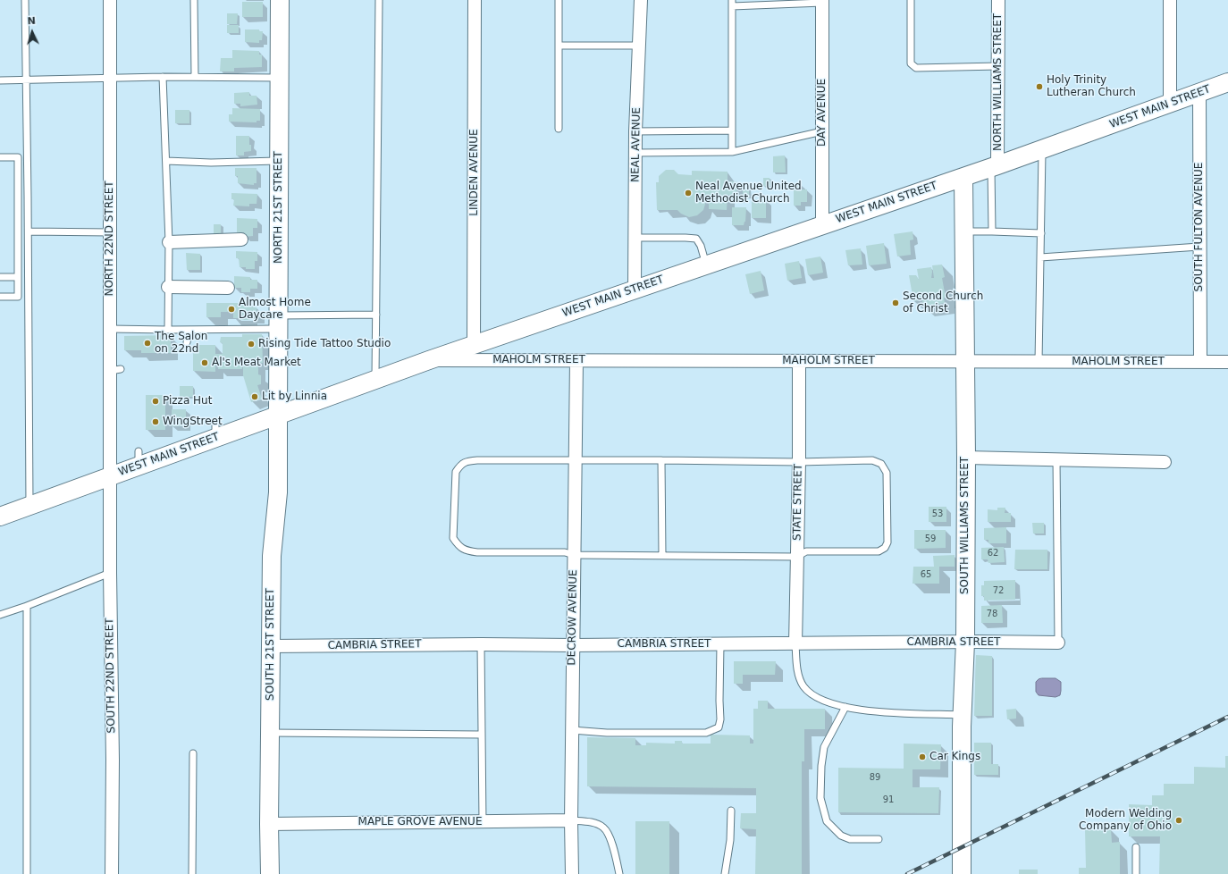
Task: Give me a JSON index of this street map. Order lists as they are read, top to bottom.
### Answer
{
  "streets": {
    "main road": [
      "WEST MAIN STREET",
      "NORTH 21ST STREET",
      "SOUTH WILLIAMS STREET",
      "SOUTH 21ST STREET"
    ],
    "street": [
      "NORTH WILLIAMS STREET",
      "DAY AVENUE",
      "NEAL AVENUE",
      "LINDEN AVENUE",
      "SOUTH FULTON AVENUE",
      "NORTH 22ND STREET",
      "MAHOLM STREET",
      "STATE STREET",
      "DECROW AVENUE",
      "CAMBRIA STREET",
      "SOUTH 22ND STREET",
      "MAPLE GROVE AVENUE"
    ]
  },
  "crossings": [
    ["NORTH WILLIAMS STREET", "WEST MAIN STREET"],
    ["WEST MAIN STREET", "DAY AVENUE"],
    ["WEST MAIN STREET", "NEAL AVENUE"],
    ["WEST MAIN STREET", "LINDEN AVENUE"],
    ["WEST MAIN STREET", "NORTH 21ST STREET"],
    ["WEST MAIN STREET", "SOUTH FULTON AVENUE"],
    ["WEST MAIN STREET", "NORTH 22ND STREET"],
    ["WEST MAIN STREET", "MAHOLM STREET"],
    ["WEST MAIN STREET", "SOUTH WILLIAMS STREET"],
    ["WEST MAIN STREET", "SOUTH 21ST STREET"],
    ["WEST MAIN STREET", "SOUTH 22ND STREET"],
    ["NORTH 21ST STREET", "SOUTH 21ST STREET"],
    ["SOUTH FULTON AVENUE", "MAHOLM STREET"],
    ["NORTH 22ND STREET", "SOUTH 22ND STREET"],
    ["MAHOLM STREET", "STATE STREET"],
    ["MAHOLM STREET", "SOUTH WILLIAMS STREET"],
    ["MAHOLM STREET", "DECROW AVENUE"],
    ["STATE STREET", "CAMBRIA STREET"],
    ["SOUTH WILLIAMS STREET", "CAMBRIA STREET"],
    ["DECROW AVENUE", "CAMBRIA STREET"],
    ["DECROW AVENUE", "MAPLE GROVE AVENUE"],
    ["CAMBRIA STREET", "SOUTH 21ST STREET"],
    ["SOUTH 21ST STREET", "MAPLE GROVE AVENUE"]
  ],
  "places": [
    "Holy Trinity Lutheran Church",
    "Neal Avenue United Methodist Church",
    "Second Church of Christ",
    "Almost Home Daycare",
    "The Salon on 22nd",
    "Rising Tide Tattoo Studio",
    "Al's Meat Market",
    "Lit by Linnia",
    "Pizza Hut",
    "WingStreet",
    "Car Kings",
    "Modern Welding Company of Ohio"
  ],
  "house_numbers": [
    "53",
    "59",
    "62",
    "65",
    "72",
    "78",
    "89",
    "91"
  ],
  "north": "top"
}
